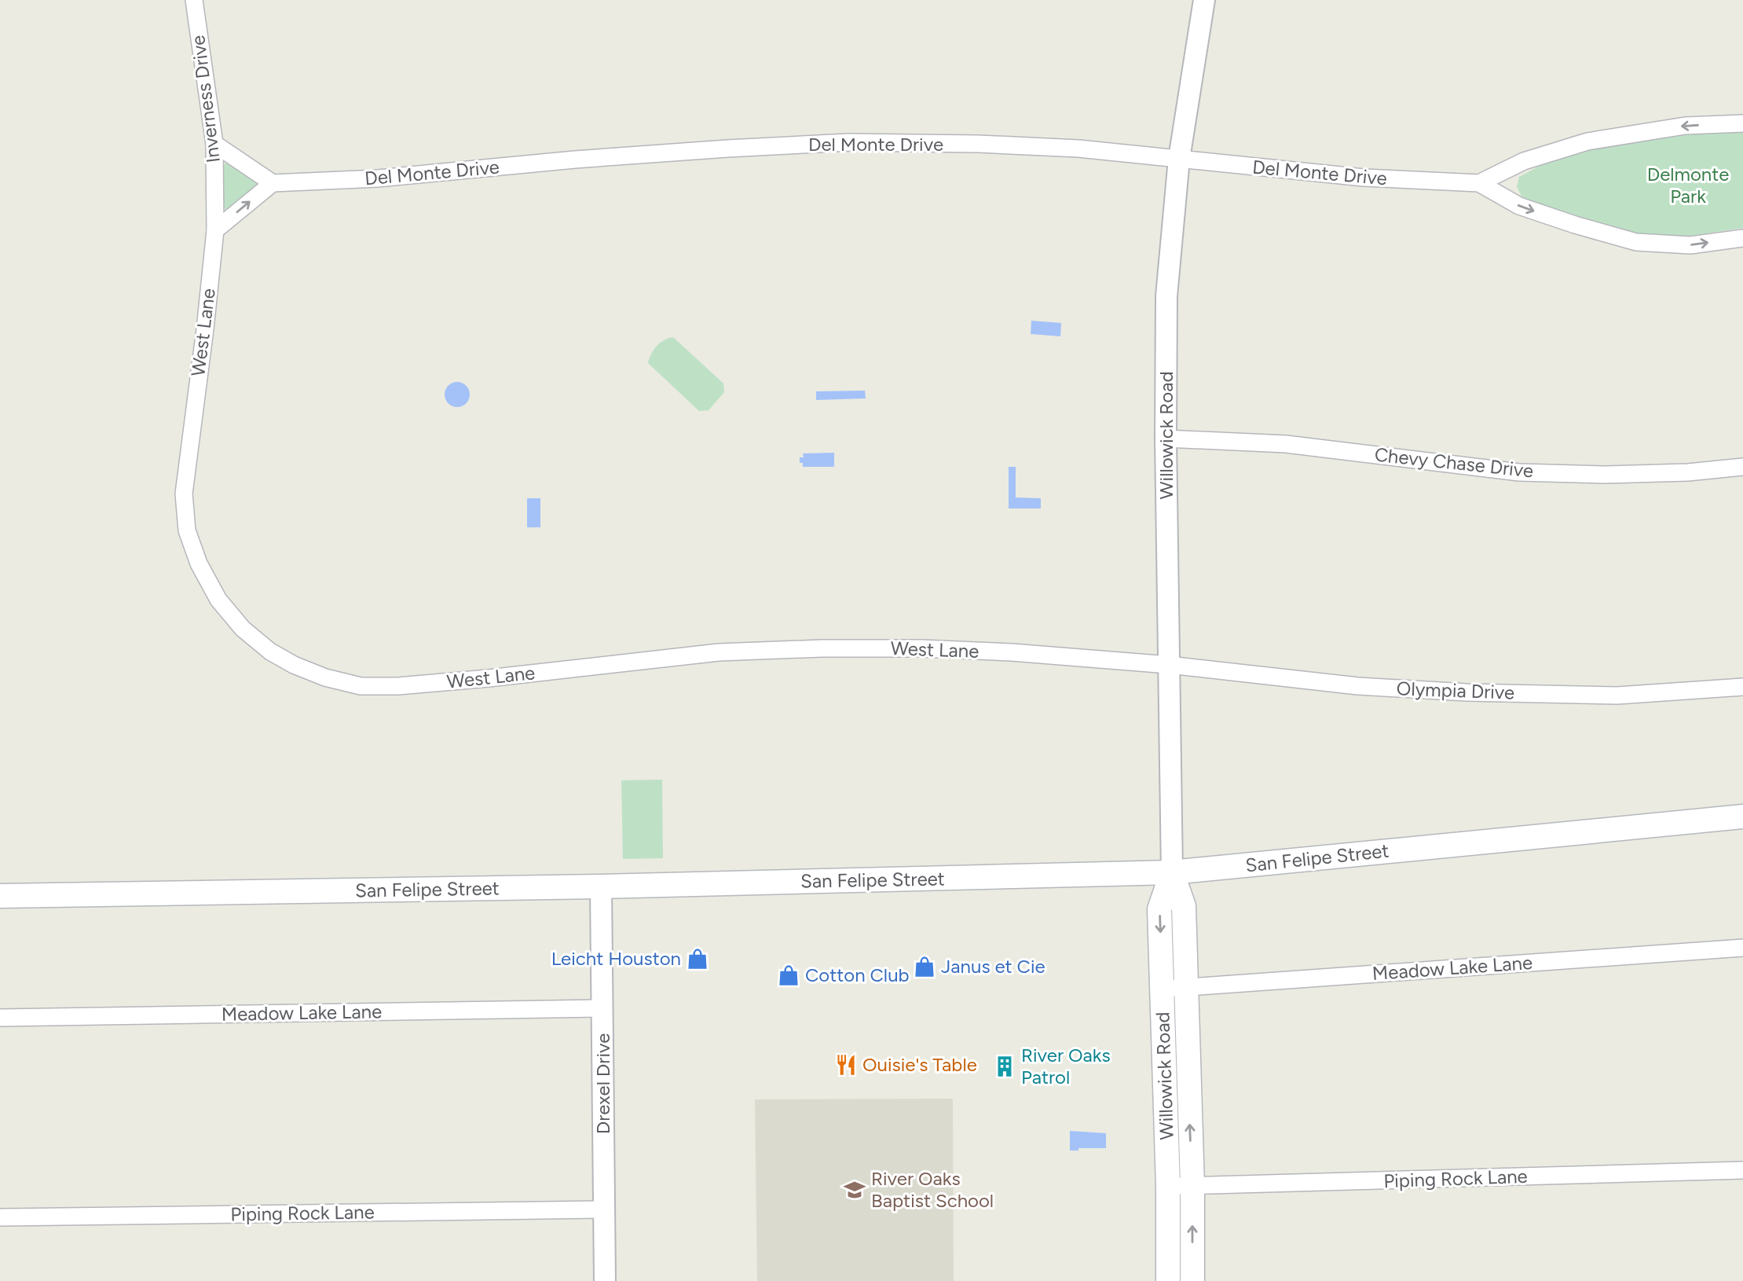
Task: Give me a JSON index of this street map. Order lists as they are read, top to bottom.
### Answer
{
  "streets": {
    "main road": ["Willowick Road", "San Felipe Street"],
    "street": [
      "Inverness Drive",
      "Del Monte Drive",
      "West Lane",
      "Chevy Chase Drive",
      "Olympia Drive",
      "Meadow Lake Lane",
      "Drexel Drive",
      "Piping Rock Lane"
    ]
  },
  "crossings": [
    ["Inverness Drive", "West Lane"],
    ["Del Monte Drive", "Willowick Road"],
    ["West Lane", "Willowick Road"],
    ["West Lane", "Olympia Drive"],
    ["Willowick Road", "Chevy Chase Drive"],
    ["Willowick Road", "Olympia Drive"],
    ["Willowick Road", "San Felipe Street"],
    ["Willowick Road", "Meadow Lake Lane"],
    ["Willowick Road", "Piping Rock Lane"],
    ["San Felipe Street", "Drexel Drive"],
    ["Meadow Lake Lane", "Drexel Drive"],
    ["Drexel Drive", "Piping Rock Lane"]
  ],
  "parks": ["Delmonte Park"],
  "places": {
    "shop": ["Leicht Houston", "Janus et Cie", "Cotton Club"],
    "restaurant": ["Ouisie's Table"],
    "building": ["River Oaks Patrol"],
    "school or university": ["River Oaks Baptist School"]
  }
}
